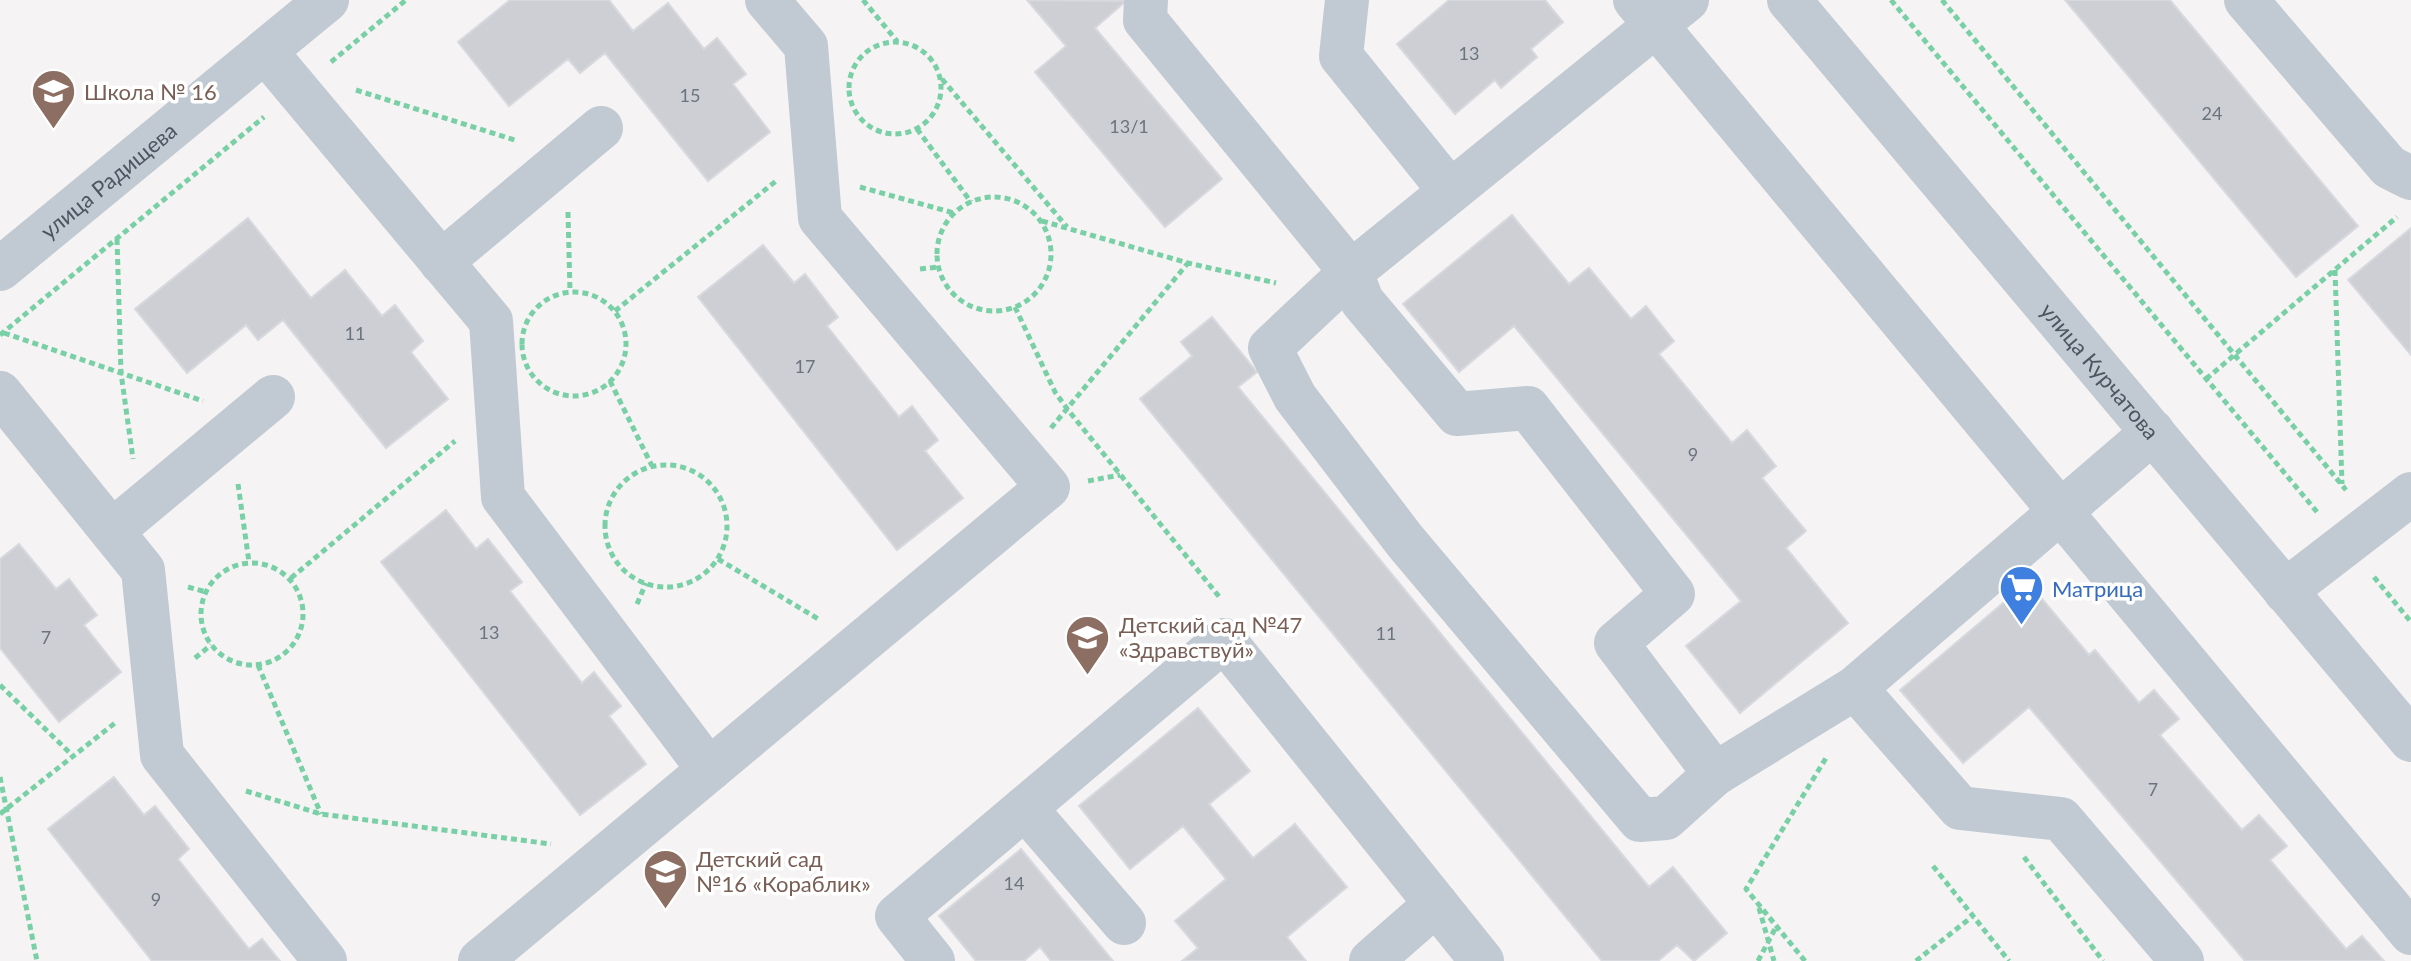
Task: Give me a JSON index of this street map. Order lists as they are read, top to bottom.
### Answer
{
  "streets": {
    "street": ["улица Радищева", "улица Курчатова"]
  },
  "places": {
    "school or university": ["Школа № 16", "Детский сад №47 «Здравствуй»", "Детский сад №16 «Кораблик»"],
    "supermarket": ["Матрица"]
  },
  "house_numbers": [
    "13",
    "15",
    "24",
    "13/1",
    "11",
    "17",
    "9",
    "13",
    "11",
    "7",
    "7",
    "14",
    "9"
  ]
}
